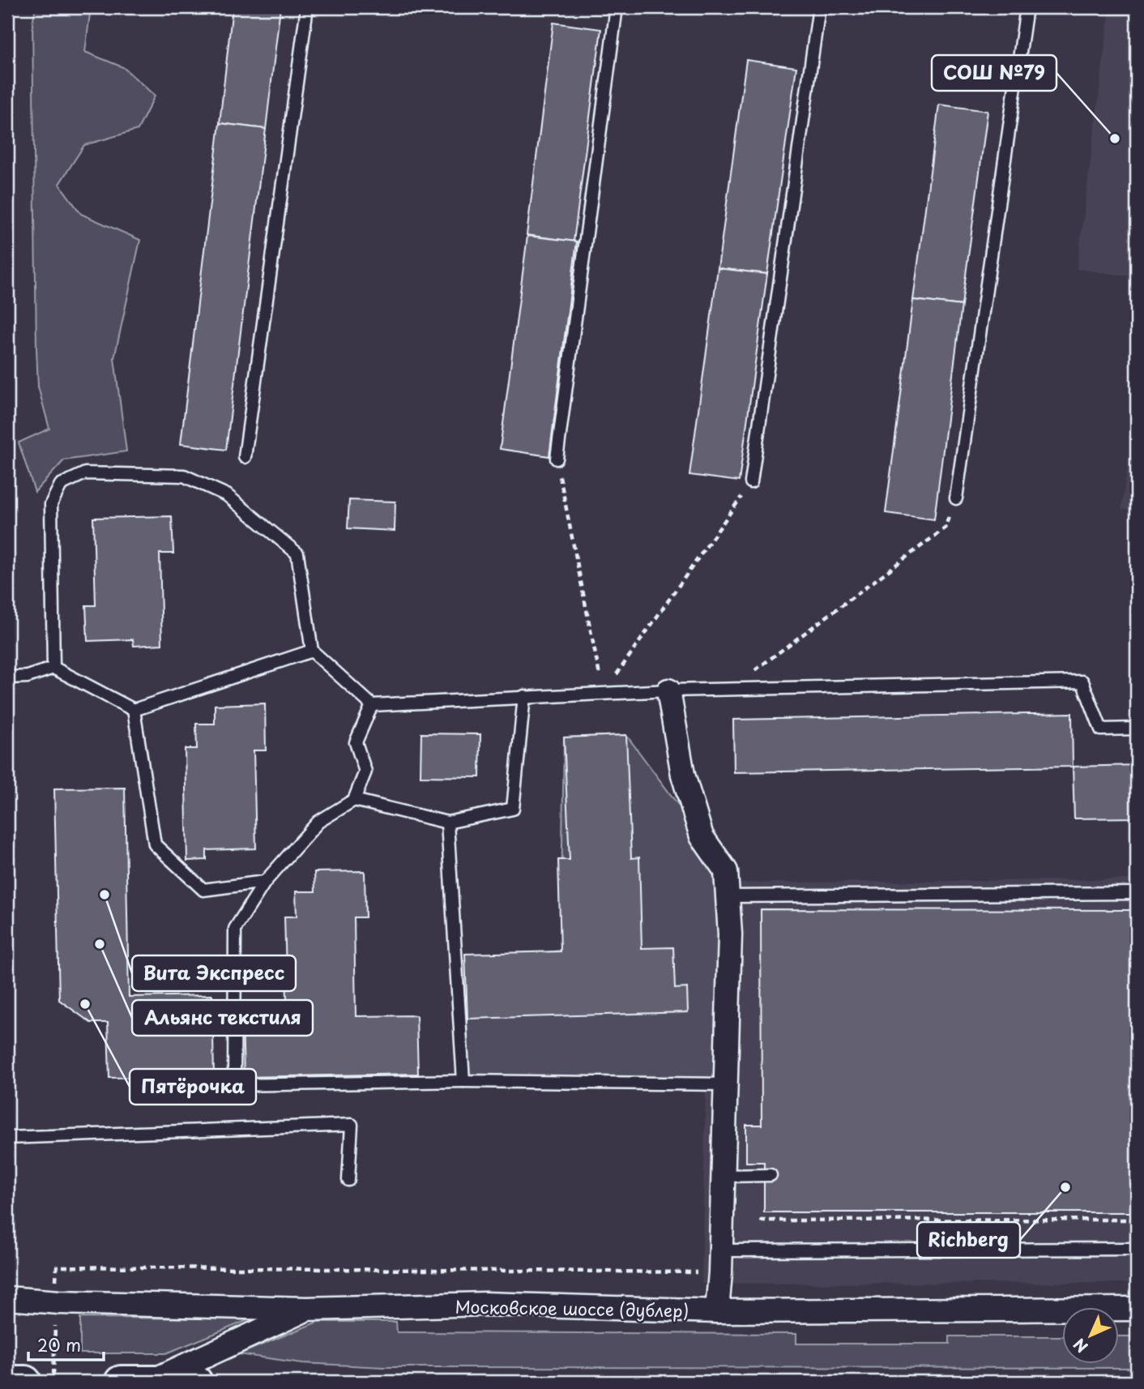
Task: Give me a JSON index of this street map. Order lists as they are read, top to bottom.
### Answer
{
  "streets": {
    "street": ["Московское шоссе (дублер)"]
  },
  "places": [
    "СОШ №79",
    "Вита Экспресс",
    "Альянс текстиля",
    "Пятёрочка",
    "Richberg"
  ],
  "scale_bar": "20 m",
  "north": "bottom left"
}
